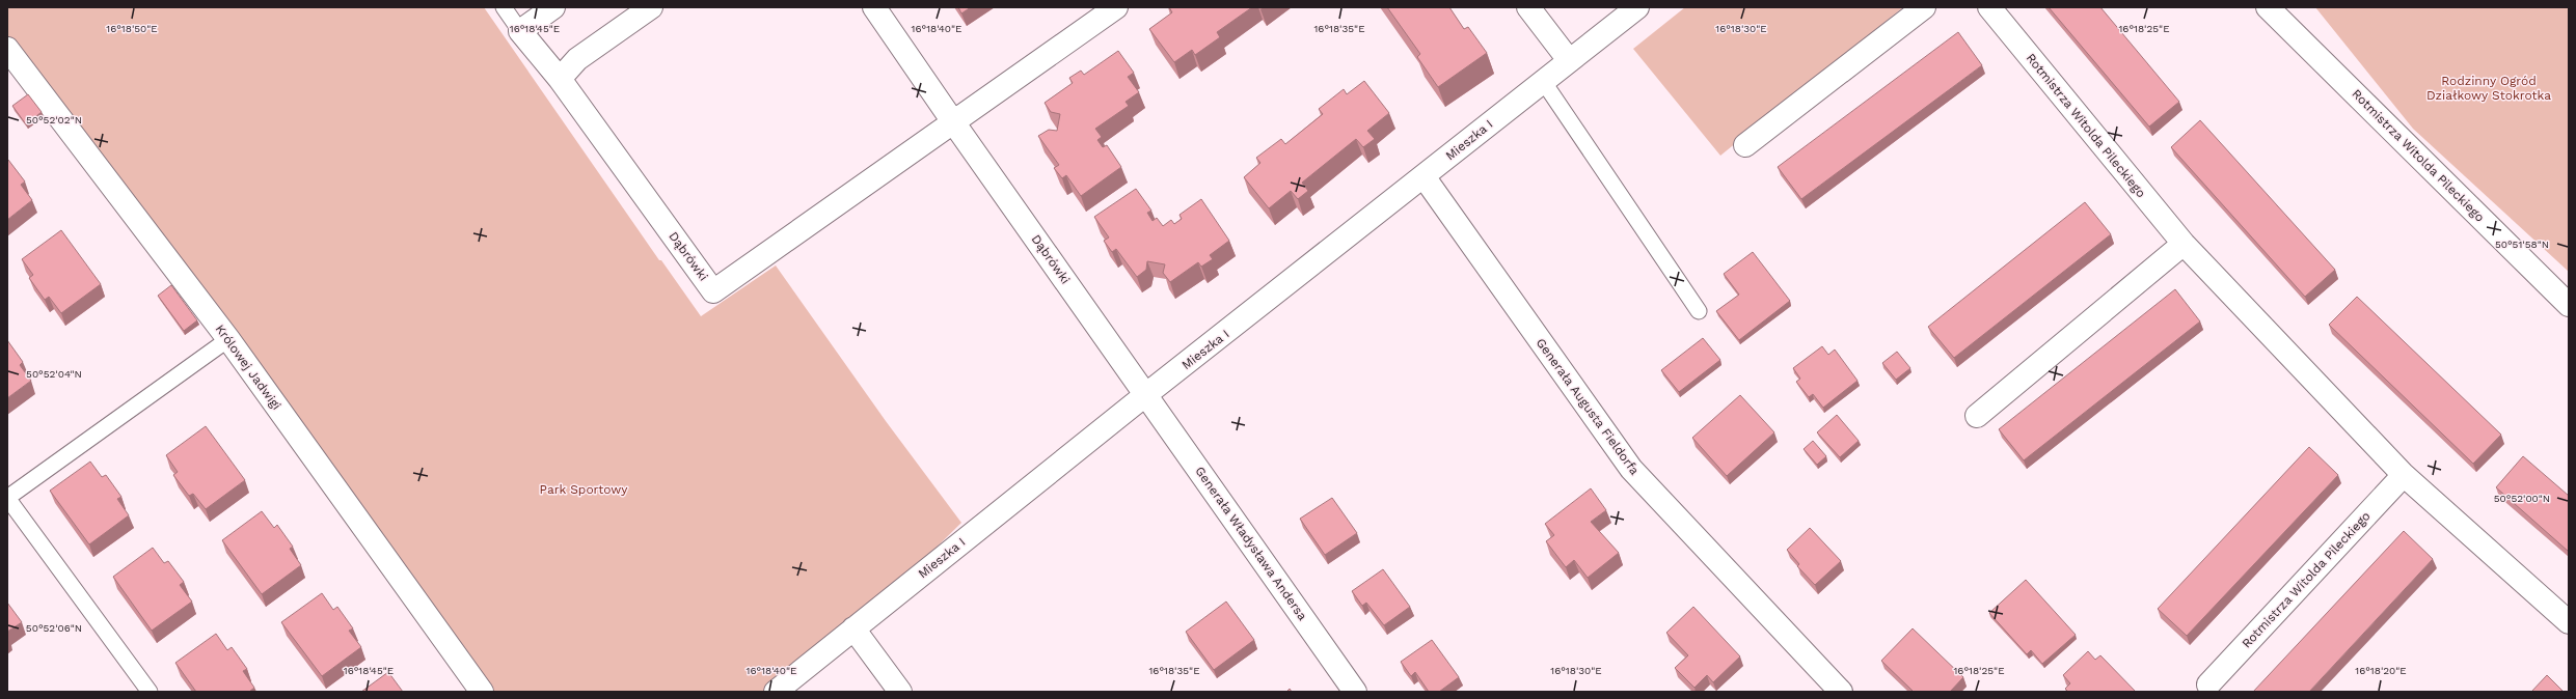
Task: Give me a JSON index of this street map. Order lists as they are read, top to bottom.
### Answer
{
  "streets": {
    "street": [
      "Rotmistrza Witolda Pileckiego",
      "Mieszka I",
      "Dąbrówki",
      "Królowej Jadwigi",
      "Generała Augusta Fieldorfa",
      "Generała Władysława Andersa"
    ]
  },
  "crossings": [
    ["Mieszka I", "Dąbrówki"],
    ["Mieszka I", "Generała Augusta Fieldorfa"],
    ["Mieszka I", "Generała Władysława Andersa"],
    ["Dąbrówki", "Generała Władysława Andersa"]
  ],
  "parks": ["Rodzinny Ogród Działkowy Stokrotka", "Park Sportowy"],
  "coordinates": [
    "16°18'50\"E",
    "16°18'45\"E",
    "16°18'40\"E",
    "16°18'35\"E",
    "16°18'30\"E",
    "16°18'25\"E",
    "50°52'02\"N",
    "50°51'58\"N",
    "50°52'04\"N",
    "50°52'00\"N",
    "50°52'06\"N",
    "16°18'20\"E"
  ]
}
